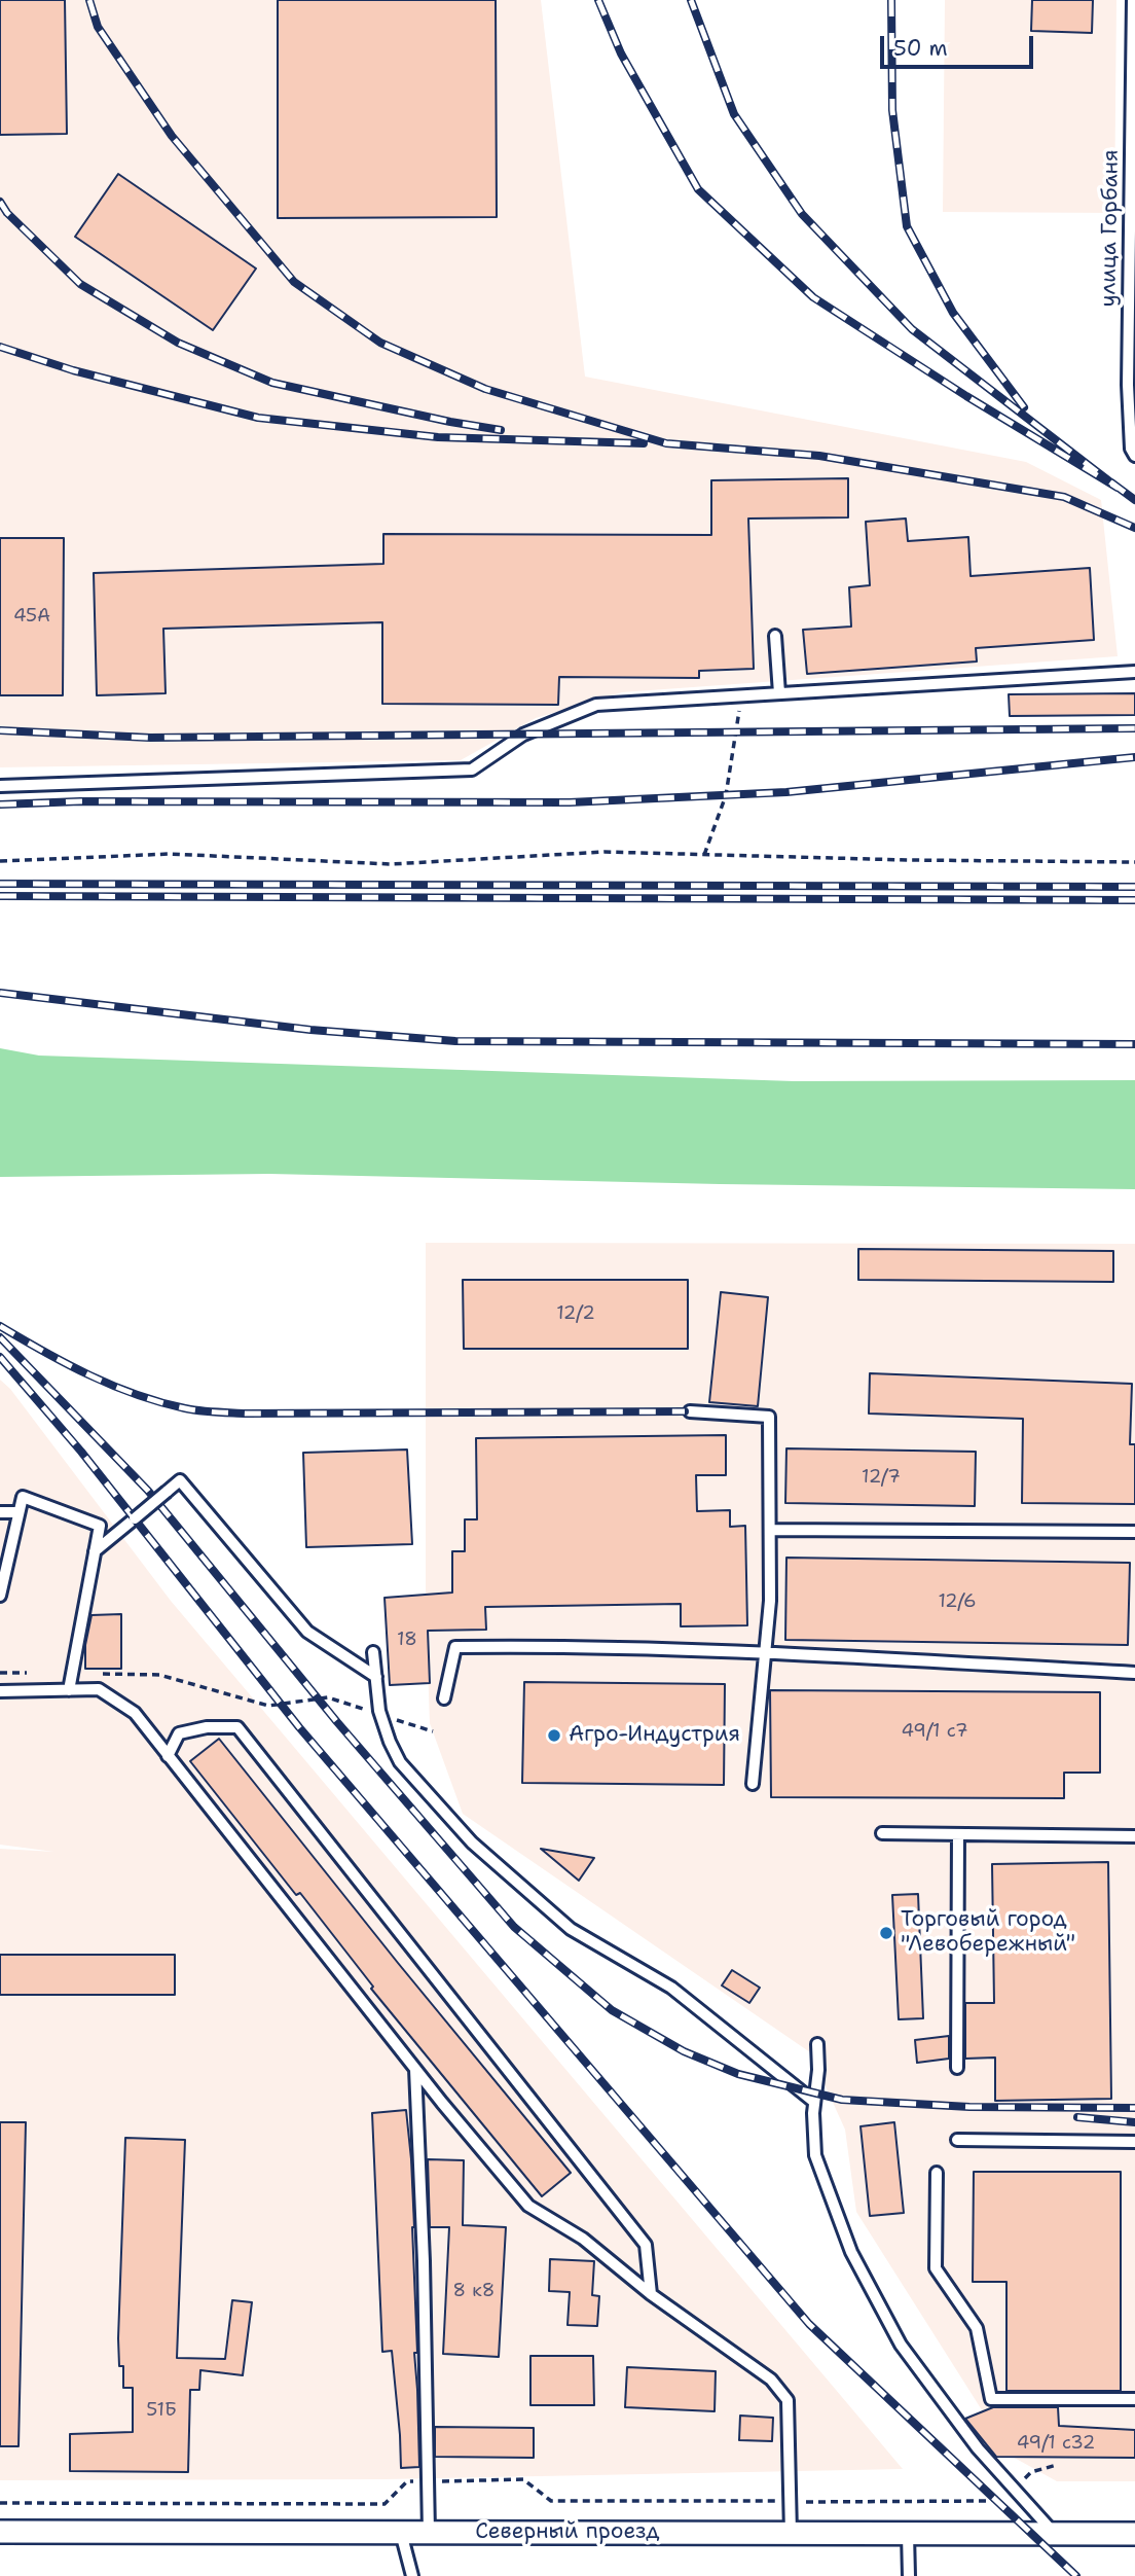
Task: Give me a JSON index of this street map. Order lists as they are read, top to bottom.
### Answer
{
  "streets": {
    "street": ["Северный проезд"],
    "lane": ["улица Горбаня"]
  },
  "places": ["Агро-Индустрия", "Торговый город \"Левобережный\""],
  "house_numbers": [
    "45А",
    "12/2",
    "12/7",
    "12/6",
    "18",
    "49/1 с7",
    "8 к8",
    "51Б",
    "49/1 с32"
  ],
  "scale_bar": "50 m"
}
